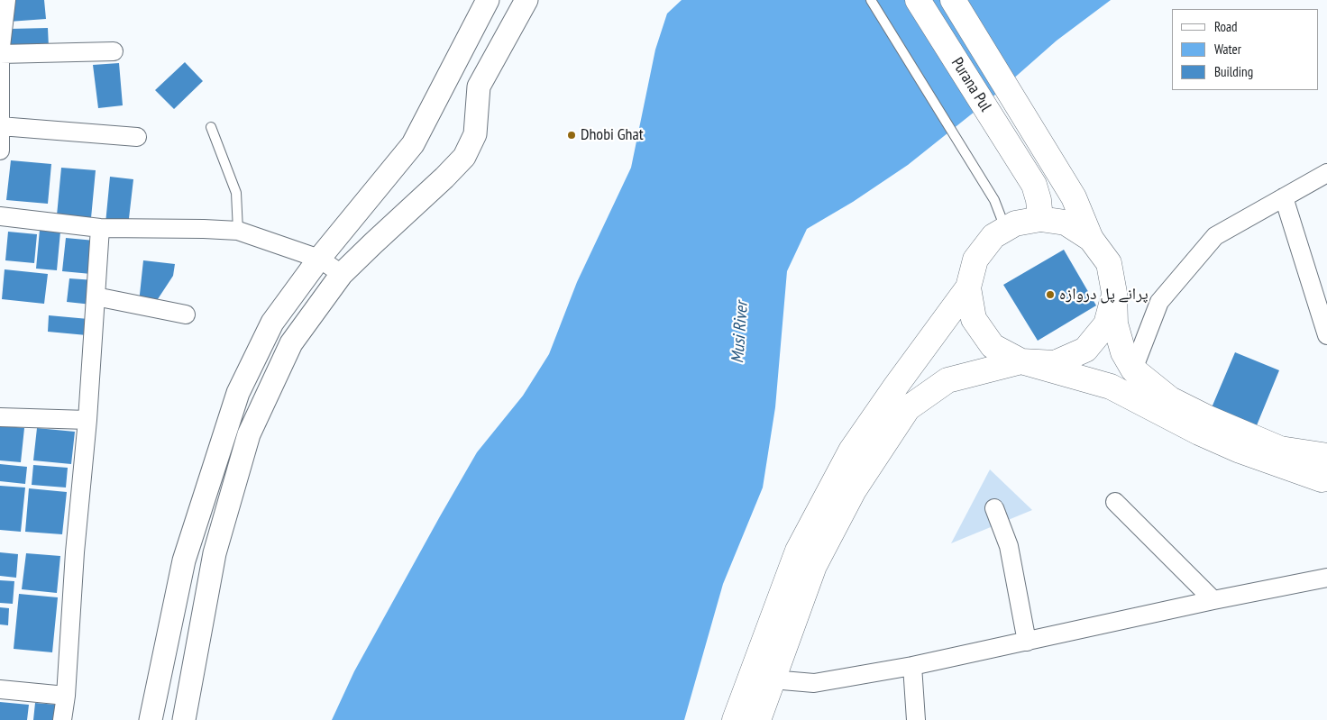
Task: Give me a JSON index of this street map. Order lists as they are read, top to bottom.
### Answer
{
  "streets": {
    "main road": ["Purana Pul"]
  },
  "water": ["Musi River"],
  "places": ["Dhobi Ghat", "پرانے پل دروازہ"],
  "legend": ["Road", "Water", "Building"]
}
